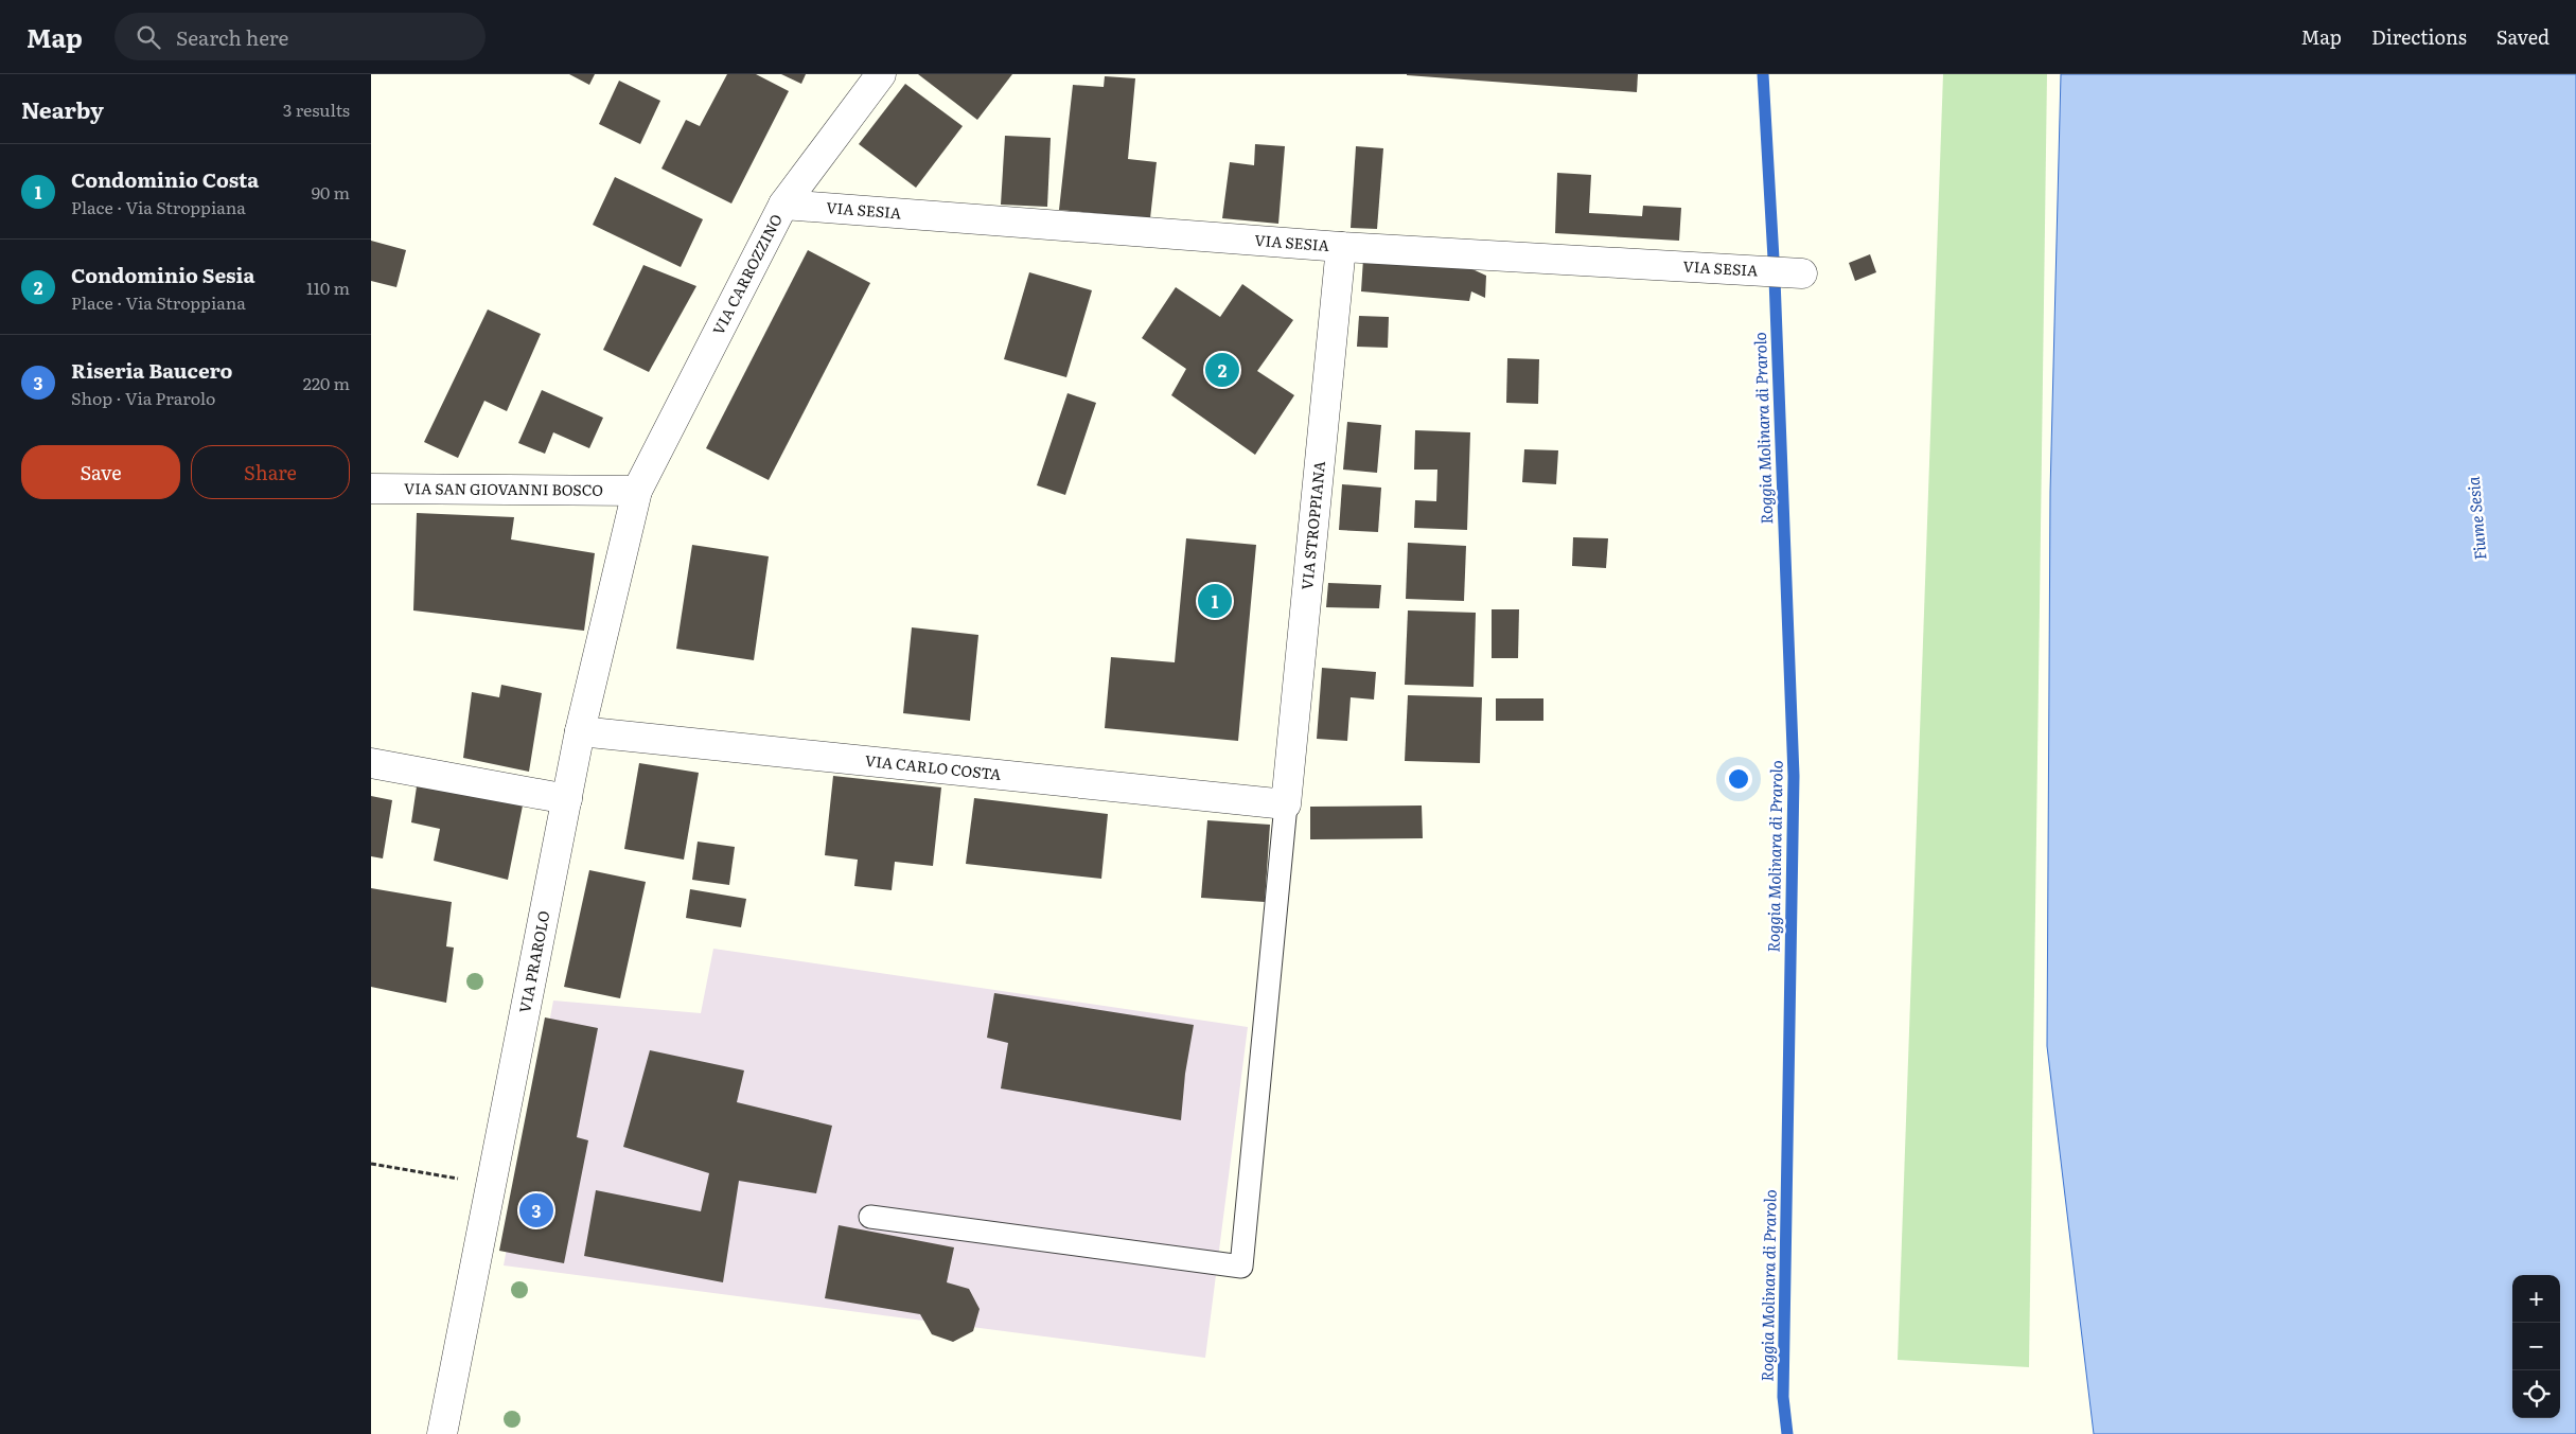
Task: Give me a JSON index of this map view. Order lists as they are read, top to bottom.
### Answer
{
  "streets": {
    "street": [
      "VIA SESIA",
      "VIA CARROZZINO",
      "VIA SAN GIOVANNI BOSCO",
      "VIA STROPPIANA",
      "VIA CARLO COSTA",
      "VIA PRAROLO"
    ]
  },
  "crossings": [
    ["VIA SESIA", "VIA CARROZZINO"],
    ["VIA SESIA", "VIA STROPPIANA"],
    ["VIA CARROZZINO", "VIA SAN GIOVANNI BOSCO"],
    ["VIA CARROZZINO", "VIA PRAROLO"],
    ["VIA SAN GIOVANNI BOSCO", "VIA PRAROLO"],
    ["VIA STROPPIANA", "VIA CARLO COSTA"],
    ["VIA CARLO COSTA", "VIA PRAROLO"]
  ],
  "water": ["Roggia Molinara di Prarolo", "Fiume Sesia"],
  "page": {
    "header": "Map",
    "search": "Search here",
    "nav": ["Map", "Directions", "Saved"],
    "heading": ["Nearby", "3 results"],
    "list": [
      {
        "mark": "1",
        "name": "Condominio Costa",
        "note": "Place · Via Stroppiana",
        "value": "90 m"
      },
      {
        "mark": "2",
        "name": "Condominio Sesia",
        "note": "Place · Via Stroppiana",
        "value": "110 m"
      },
      {
        "mark": "3",
        "name": "Riseria Baucero",
        "note": "Shop · Via Prarolo",
        "value": "220 m"
      }
    ],
    "pins": ["2", "1", "3"],
    "buttons": ["Save", "Share"],
    "map_buttons": ["+", "−"]
  }
}
